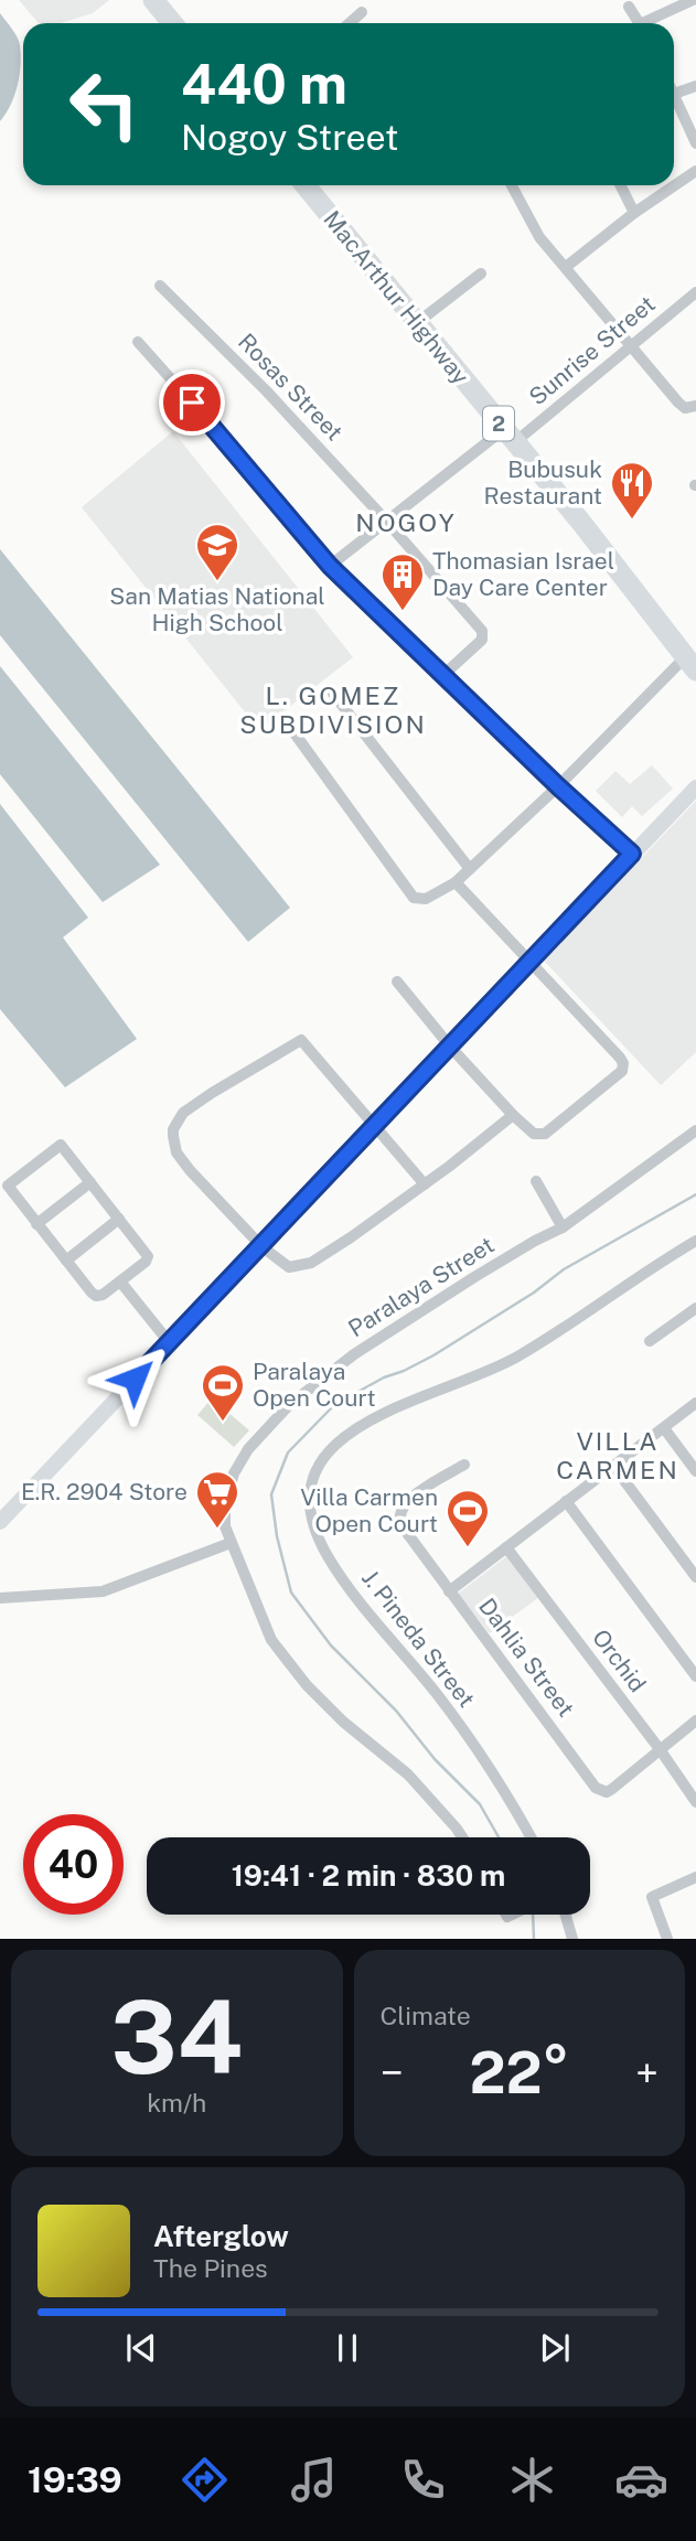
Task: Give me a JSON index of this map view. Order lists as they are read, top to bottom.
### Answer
{
  "streets": {
    "highway": ["MacArthur Highway", "2"],
    "street": [
      "Sunrise Street",
      "Rosas Street",
      "Paralaya Street",
      "J. Pineda Street",
      "Dahlia Street",
      "Orchid"
    ]
  },
  "crossings": [
    ["MacArthur Highway", "Sunrise Street"],
    ["Sunrise Street", "Rosas Street"],
    ["Dahlia Street", "Orchid"]
  ],
  "districts": ["NOGOY", "L. GOMEZ SUBDIVISION", "VILLA CARMEN"],
  "places": {
    "restaurant": ["Bubusuk Restaurant"],
    "school or university": ["San Matias National High School"],
    "building": ["Thomasian Israel Day Care Center"],
    "sports": ["Paralaya Open Court", "Villa Carmen Open Court"],
    "supermarket": ["E.R. 2904 Store"]
  },
  "page": {
    "turn": ["440 m", "Nogoy Street"],
    "limit": "40",
    "trip": "19:41 · 2 min · 830 m",
    "tile": [
      ["34", "km/h"],
      "Climate"
    ],
    "heat": ["−", "22°", "+"],
    "song": ["Afterglow", "The Pines"],
    "tabs": "19:39"
  }
}
